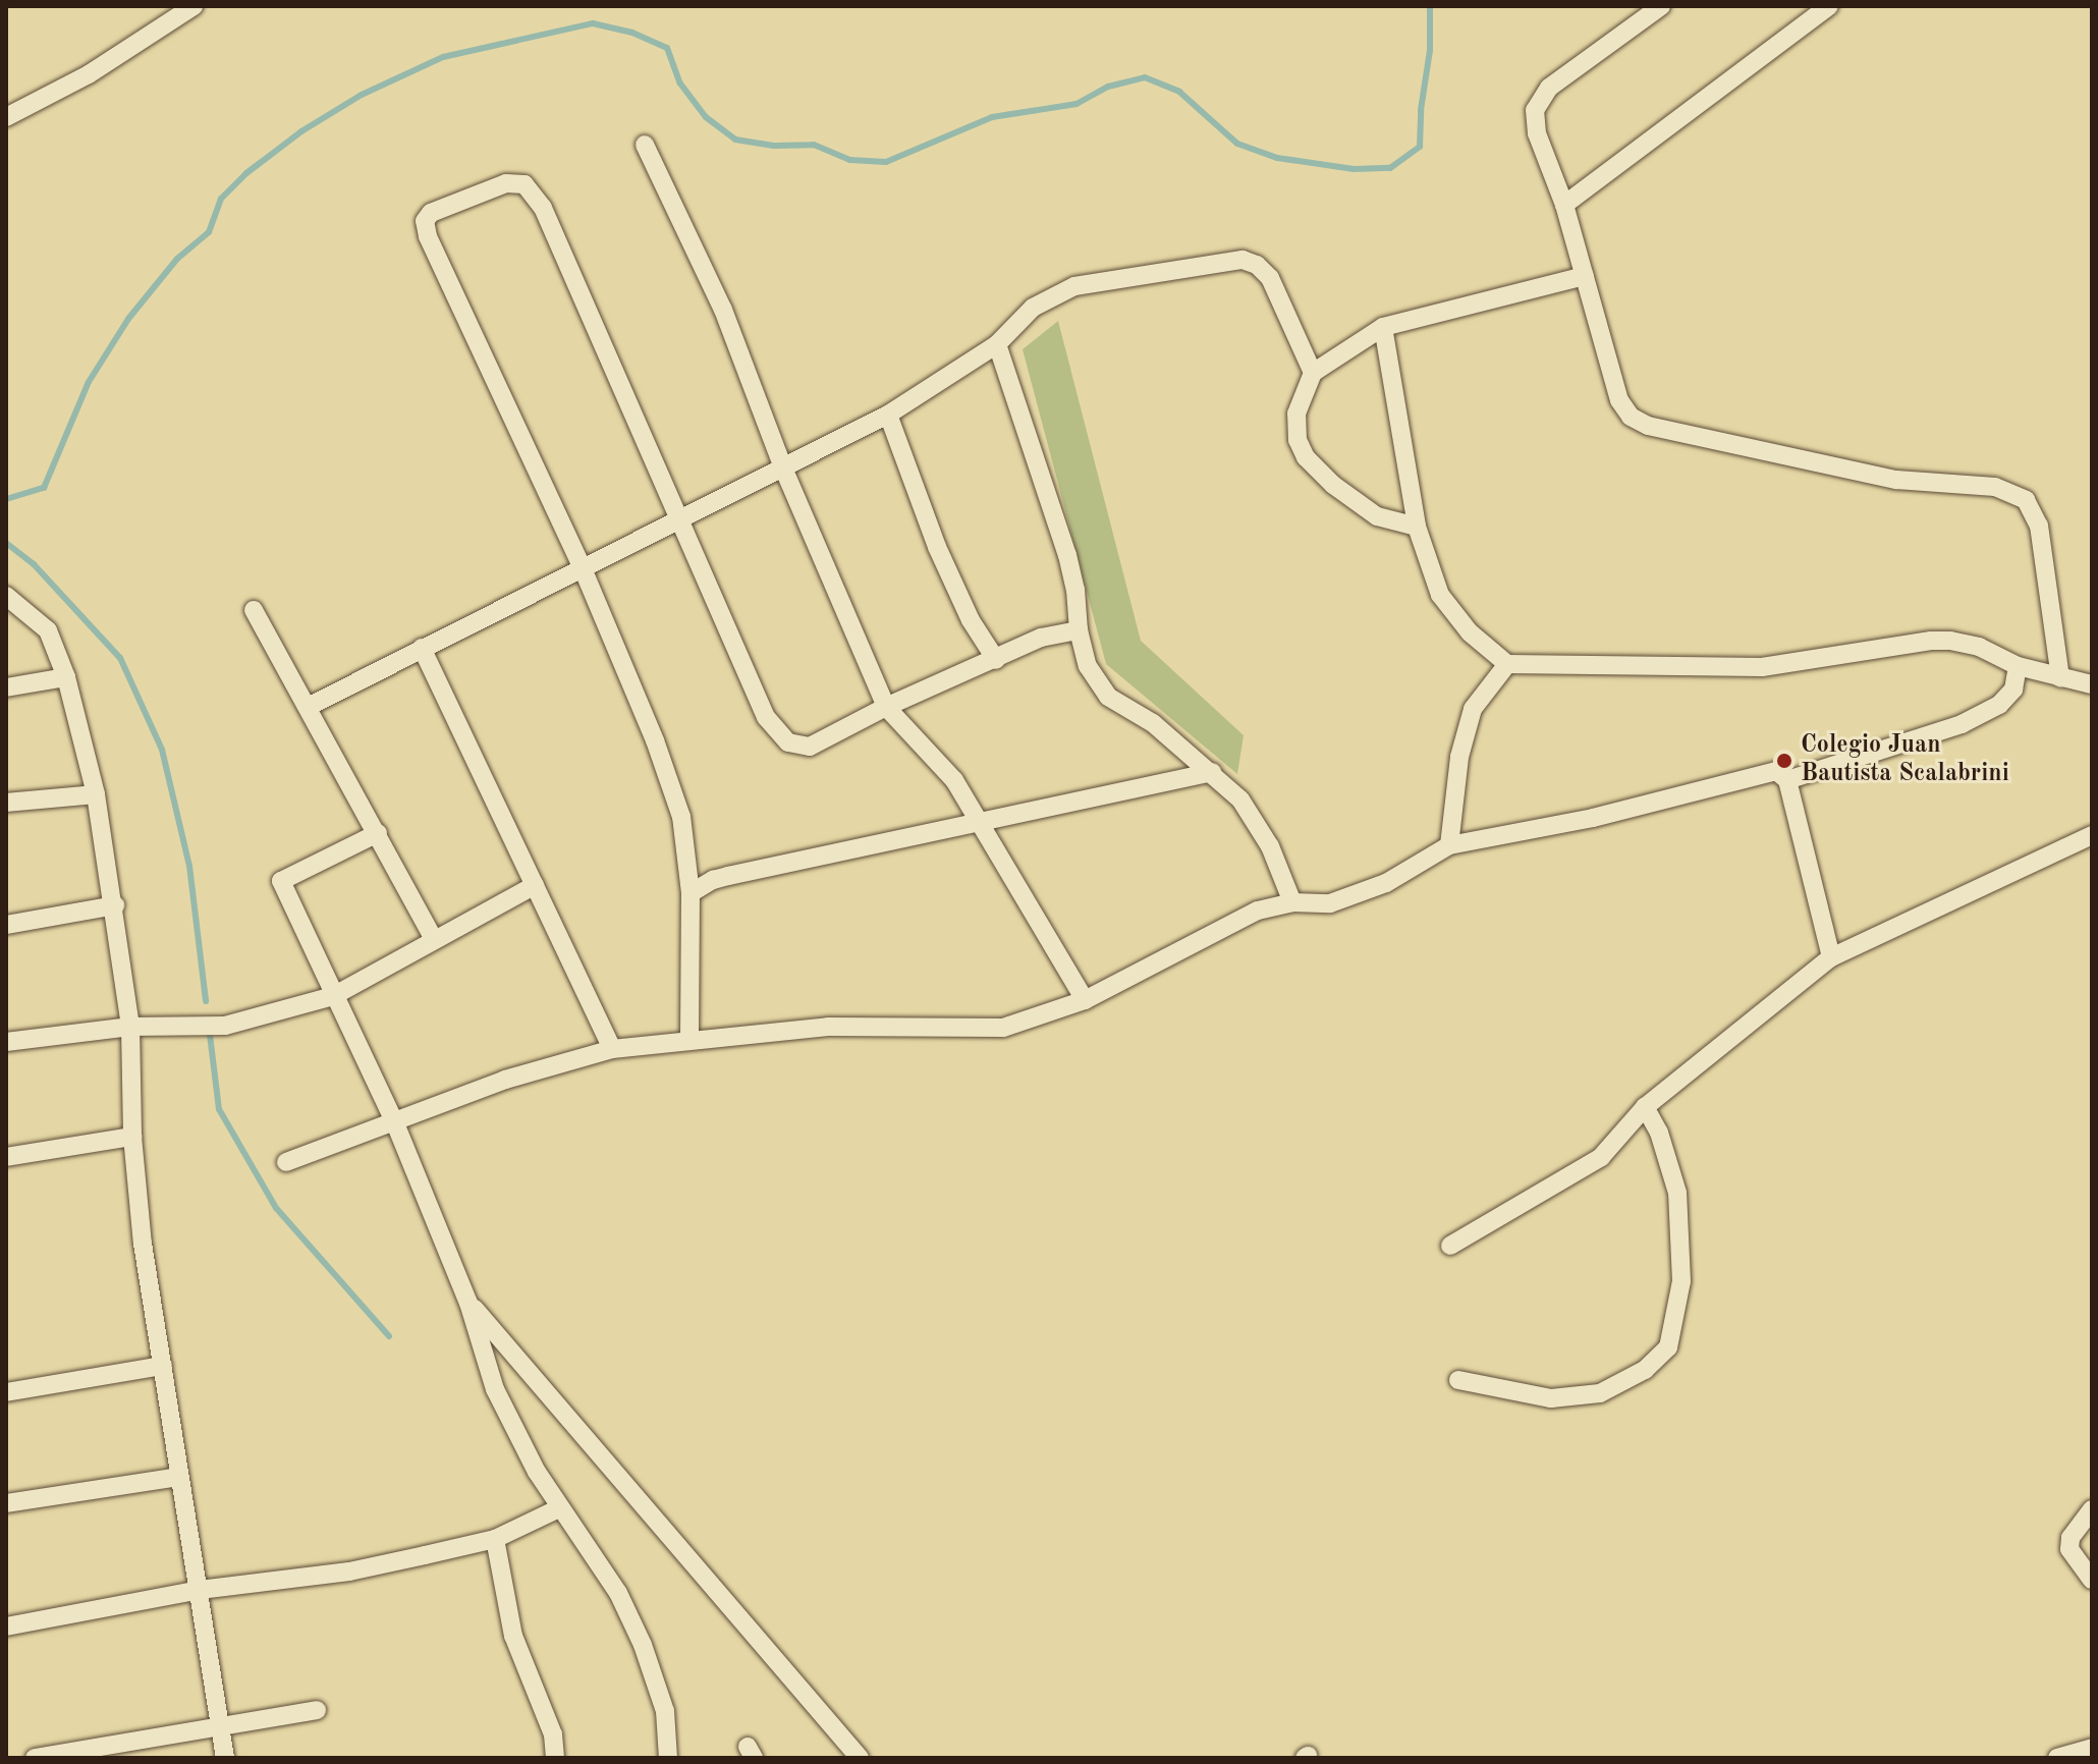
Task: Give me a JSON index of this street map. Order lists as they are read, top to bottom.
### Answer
{
  "places": ["Colegio Juan Bautista Scalabrini"]
}
